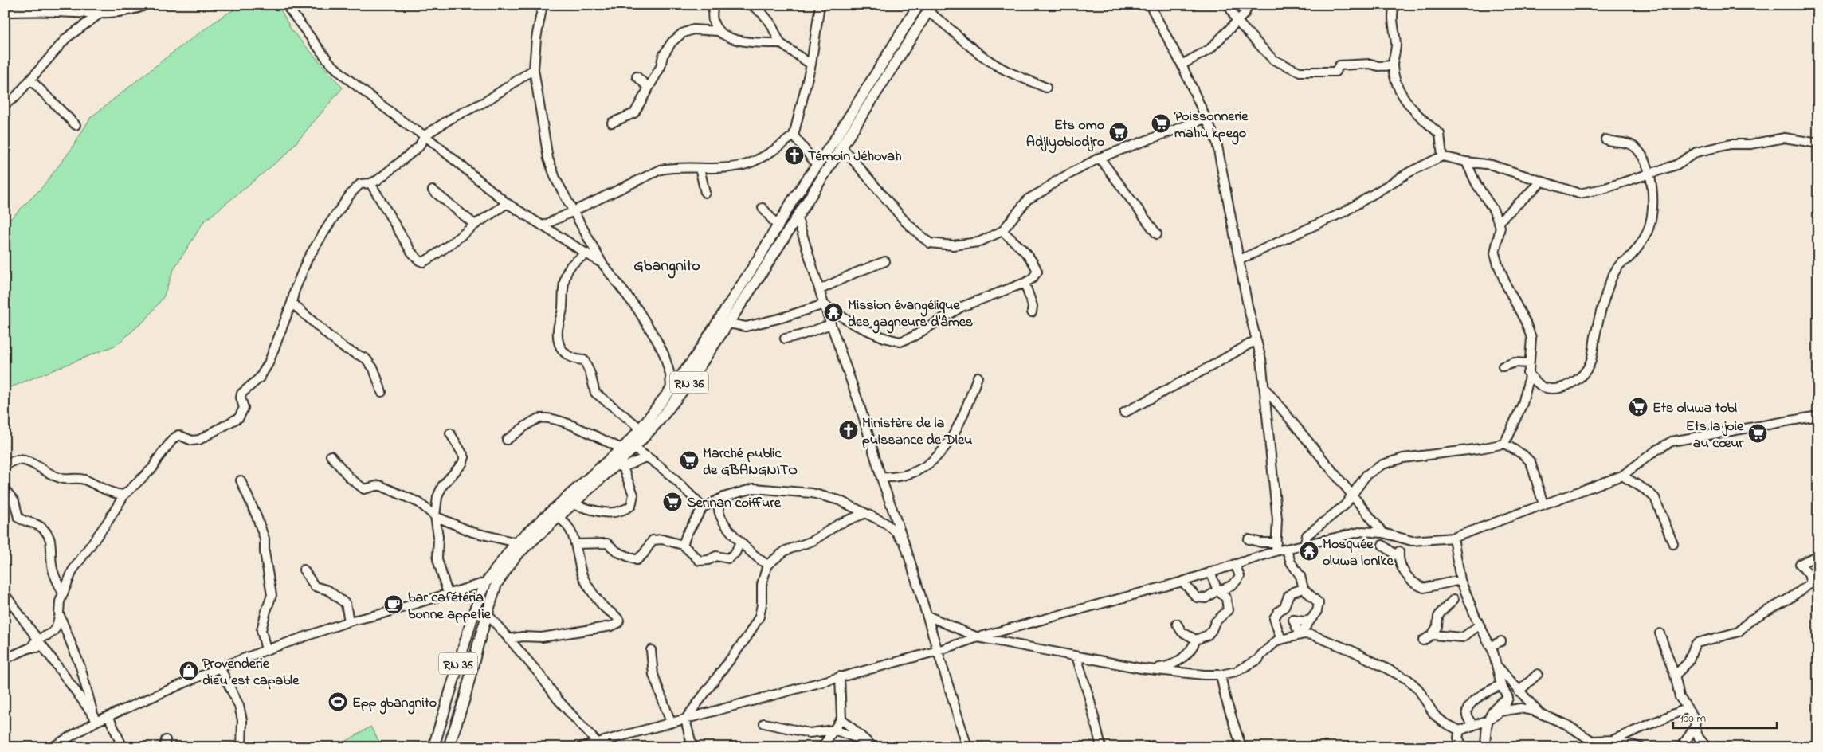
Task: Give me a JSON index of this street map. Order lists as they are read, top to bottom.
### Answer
{
  "streets": {
    "main road": ["RN 36"]
  },
  "districts": ["Gbangnito"],
  "places": {
    "supermarket": [
      "Poissonnerie mahu kpego",
      "Ets omo Adjiyobiodjro",
      "Ets oluwa tobi",
      "Ets la joie au cœur",
      "Marché public de GBANGNITO",
      "Serinan coiffure"
    ],
    "church": ["Témoin Jéhovah", "Ministère de la puissance de Dieu"],
    "temple": ["Mission évangélique des gagneurs d'âmes", "Mosquée oluwa lonike"],
    "cafe": ["bar cafétéria bonne appetie"],
    "shop": ["Provenderie dieu est capable"],
    "sports": ["Epp gbangnito"]
  },
  "scale_bar": "100 m"
}
